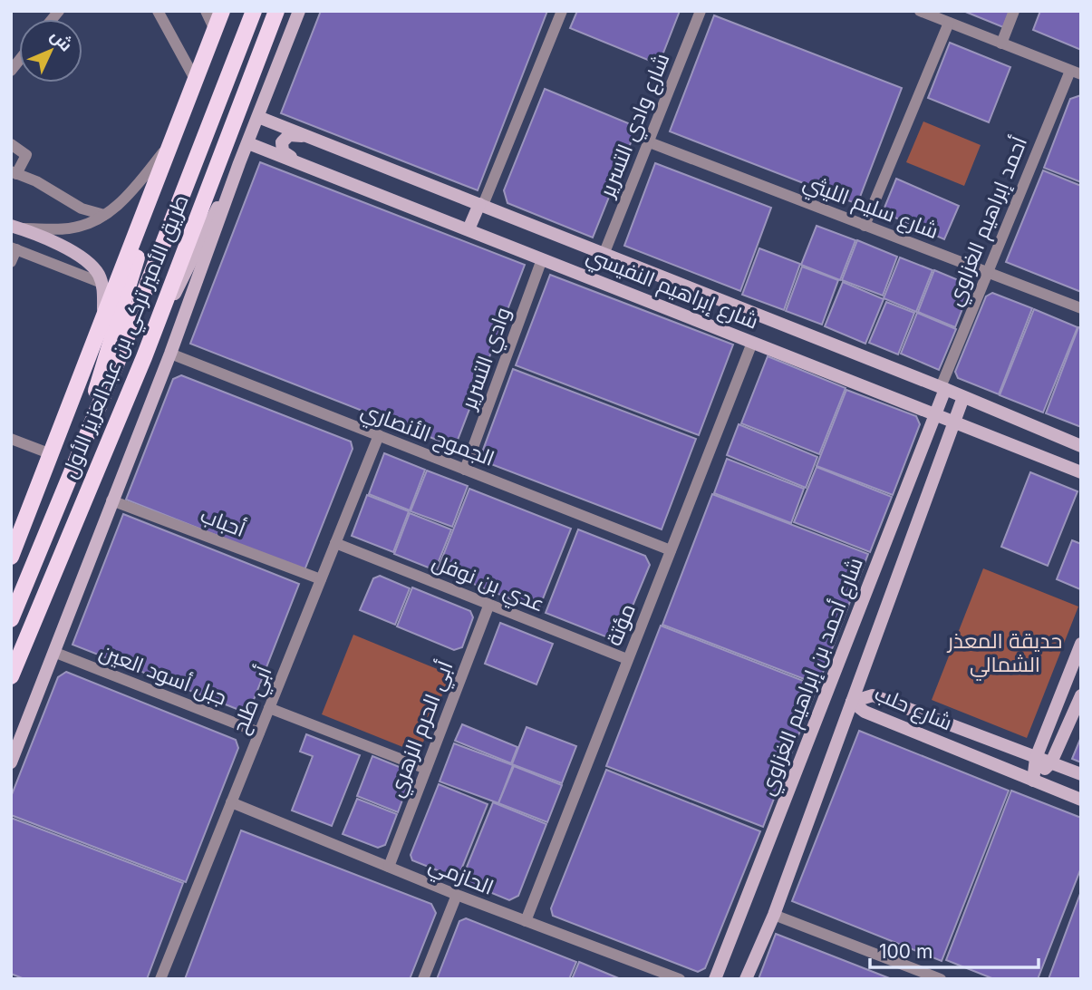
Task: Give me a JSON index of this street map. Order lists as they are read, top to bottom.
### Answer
{
  "streets": {
    "main road": ["طريق الأمير تركي بن عبدالعزيز الأول"],
    "street": [
      "شارع وادي التسرير",
      "شارع سليم الليثي",
      "أحمد إبراهيم الغزاوي",
      "شارع إبراهيم النفيسي",
      "وادي التسرير",
      "الجموح الأنصاري",
      "أحباب",
      "عدي بن نوفل",
      "مؤتة",
      "جبل أسود العين",
      "شارع أحمد بن إبراهيم الغزاوي",
      "أبي طلح",
      "شارع حلب",
      "أبي الحرم الزهري",
      "الحازمي"
    ]
  },
  "crossings": [
    ["شارع وادي التسرير", "شارع سليم الليثي"],
    ["شارع وادي التسرير", "شارع إبراهيم النفيسي"],
    ["شارع سليم الليثي", "أحمد إبراهيم الغزاوي"],
    ["أحمد إبراهيم الغزاوي", "شارع إبراهيم النفيسي"],
    ["أحمد إبراهيم الغزاوي", "شارع أحمد بن إبراهيم الغزاوي"],
    ["شارع إبراهيم النفيسي", "وادي التسرير"],
    ["شارع إبراهيم النفيسي", "مؤتة"],
    ["شارع إبراهيم النفيسي", "شارع أحمد بن إبراهيم الغزاوي"],
    ["وادي التسرير", "الجموح الأنصاري"],
    ["الجموح الأنصاري", "مؤتة"],
    ["الجموح الأنصاري", "أبي طلح"],
    ["أحباب", "أبي طلح"],
    ["عدي بن نوفل", "مؤتة"],
    ["عدي بن نوفل", "أبي طلح"],
    ["عدي بن نوفل", "أبي الحرم الزهري"],
    ["مؤتة", "الحازمي"],
    ["جبل أسود العين", "أبي طلح"],
    ["أبي طلح", "الحازمي"],
    ["أبي الحرم الزهري", "الحازمي"]
  ],
  "parks": ["حديقة المعذر الشمالي"],
  "scale_bar": "100 m",
  "north": "top right"
}
